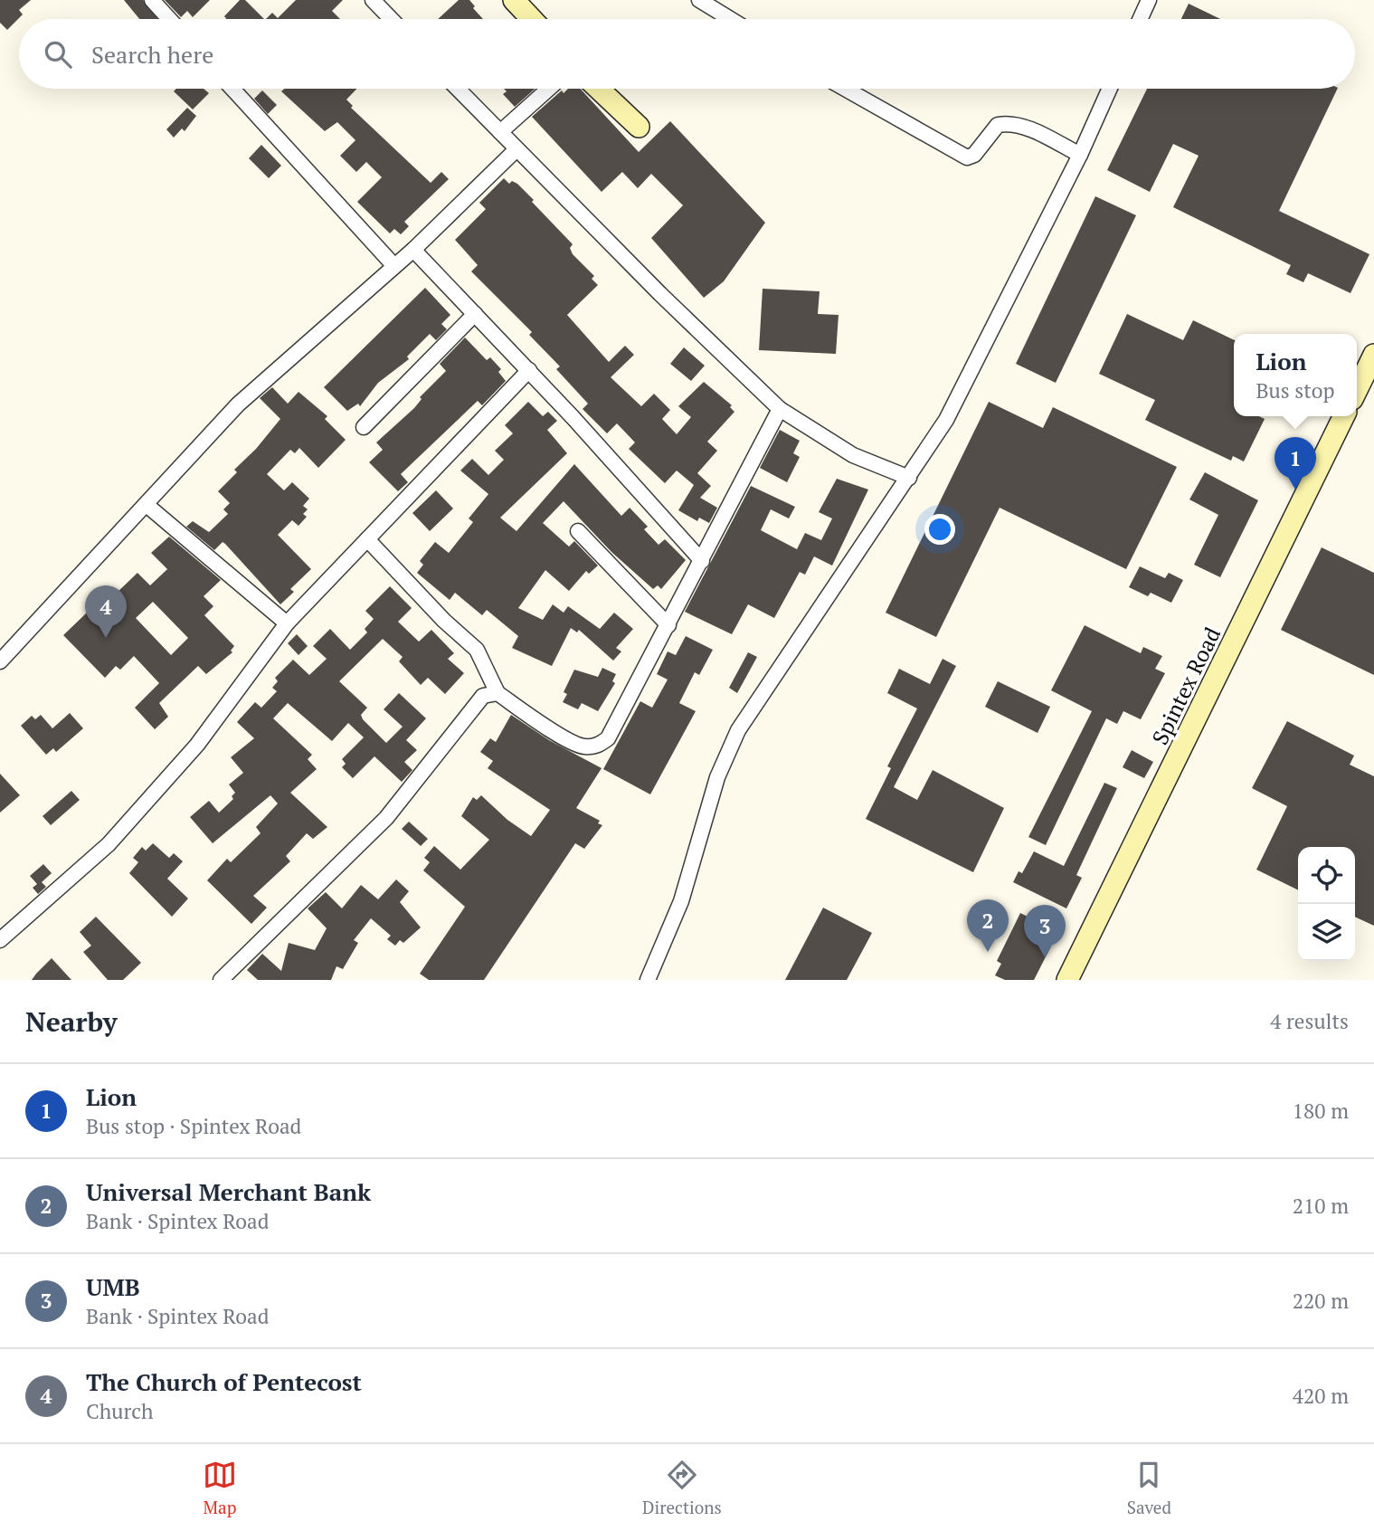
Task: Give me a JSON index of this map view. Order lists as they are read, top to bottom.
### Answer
{
  "streets": {
    "main road": ["Spintex Road"]
  },
  "page": {
    "search": "Search here",
    "popup": ["Lion", "Bus stop"],
    "pins": [
      "1",
      "4",
      "2",
      "3"
    ],
    "heading": ["Nearby", "4 results"],
    "list": [
      {
        "mark": "1",
        "name": "Lion",
        "note": "Bus stop · Spintex Road",
        "value": "180 m"
      },
      {
        "mark": "2",
        "name": "Universal Merchant Bank",
        "note": "Bank · Spintex Road",
        "value": "210 m"
      },
      {
        "mark": "3",
        "name": "UMB",
        "note": "Bank · Spintex Road",
        "value": "220 m"
      },
      {
        "mark": "4",
        "name": "The Church of Pentecost",
        "note": "Church",
        "value": "420 m"
      }
    ],
    "nav": ["Map", "Directions", "Saved"]
  }
}
